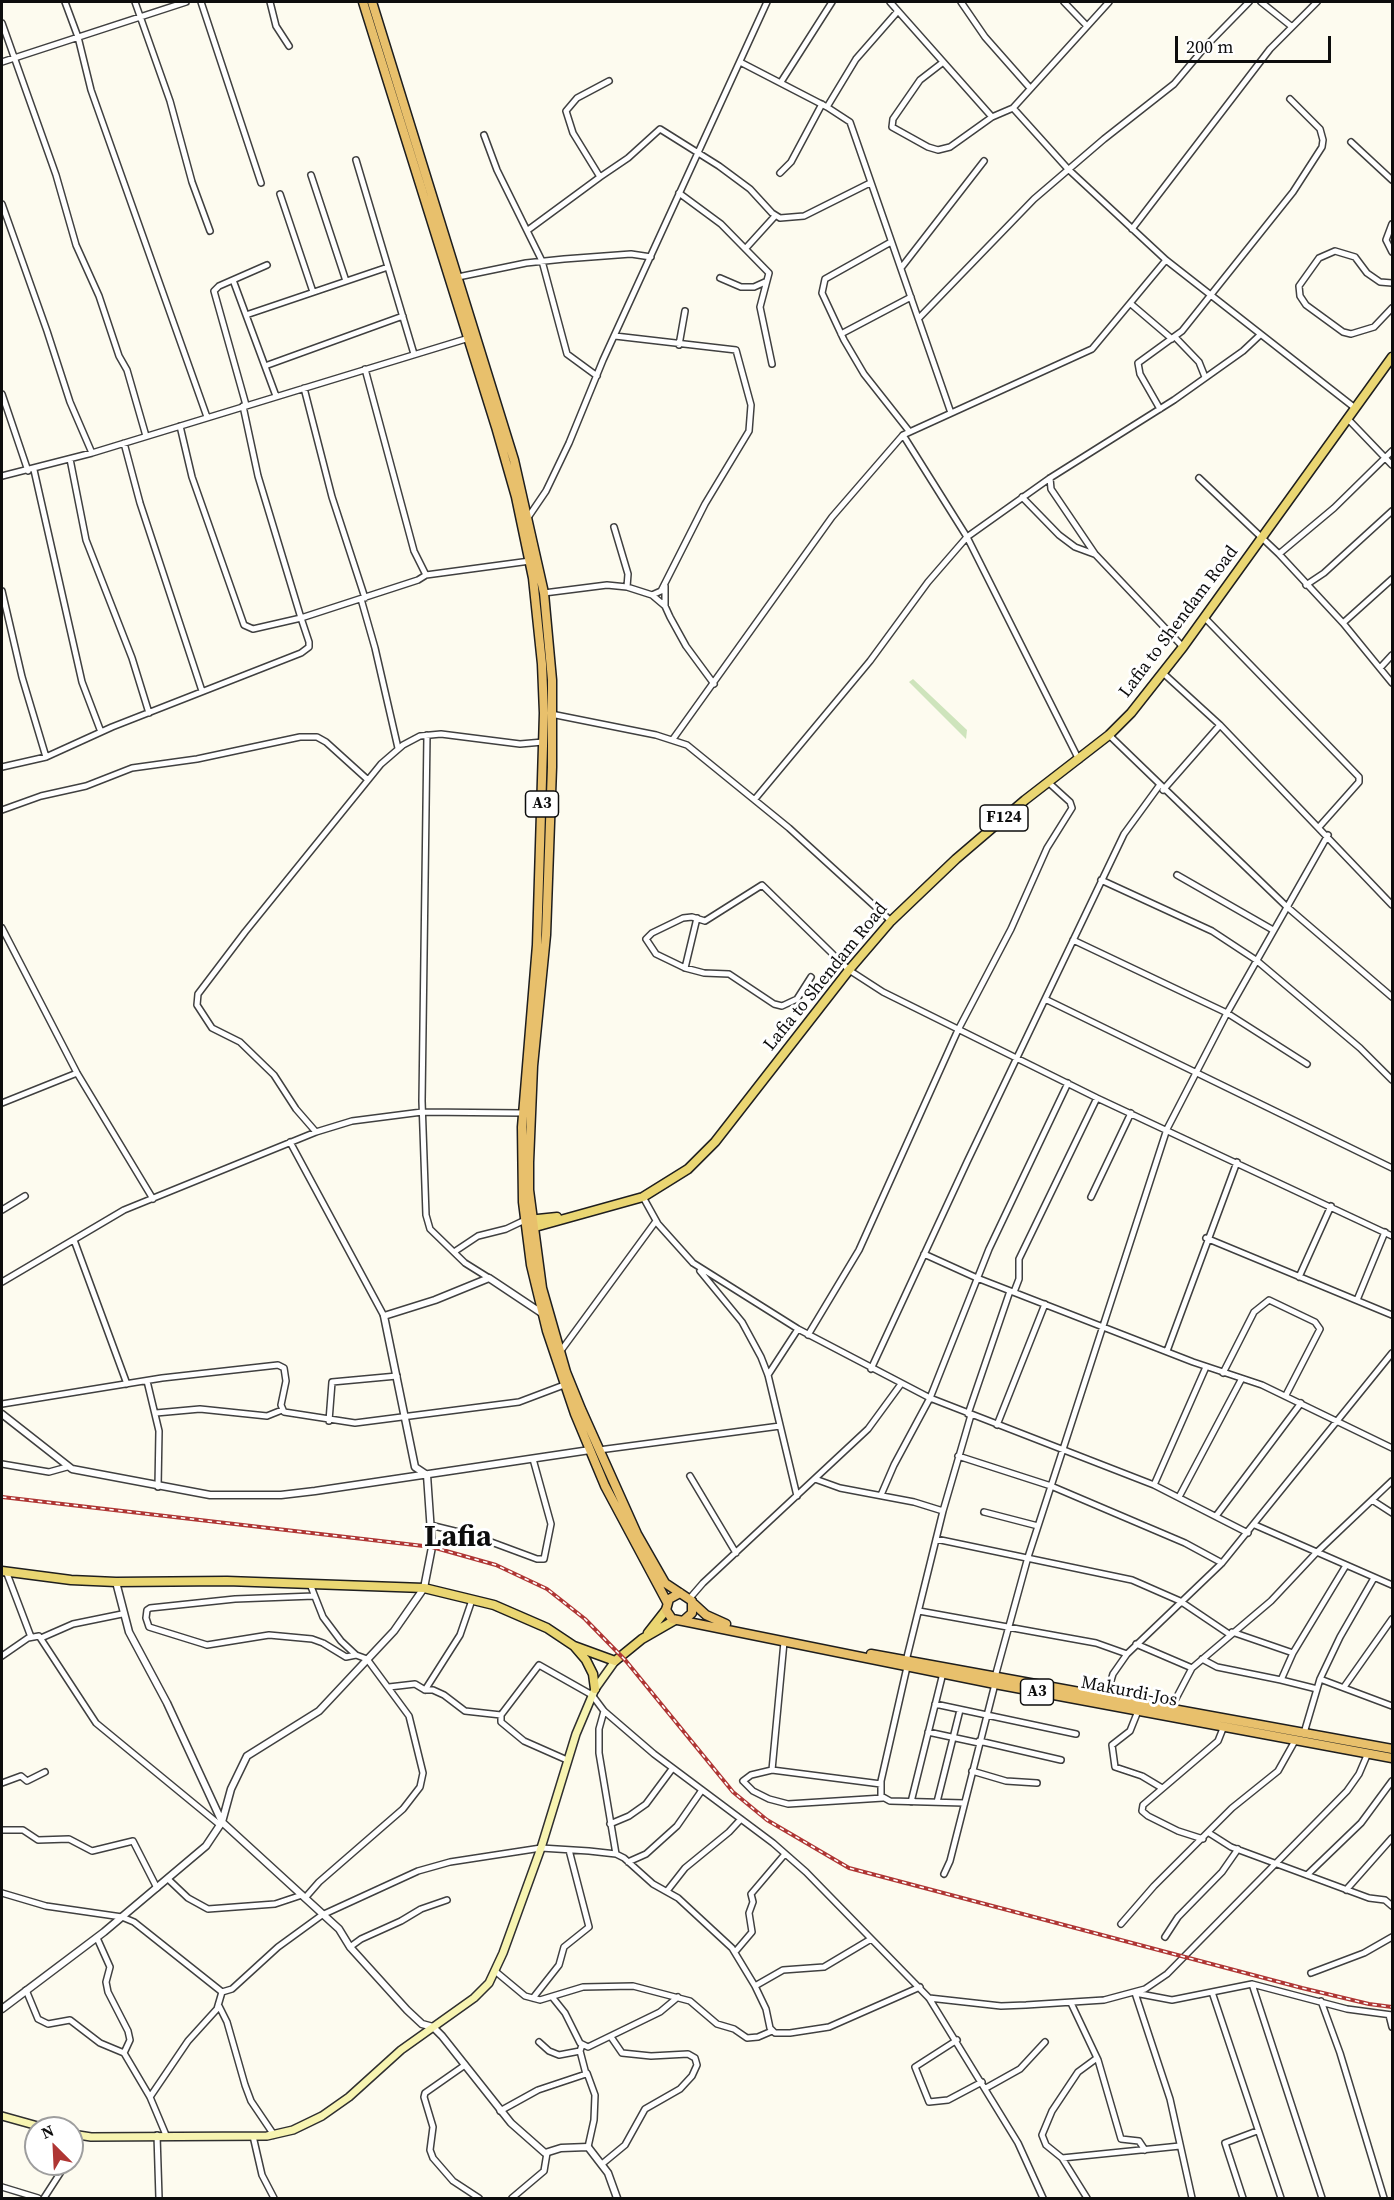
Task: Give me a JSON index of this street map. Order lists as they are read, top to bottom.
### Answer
{
  "streets": {
    "highway": ["A3", "Makurdi-Jos"],
    "main road": ["Lafia to Shendam Road", "F124"]
  },
  "crossings": [
    ["Lafia to Shendam Road", "A3"],
    ["A3", "Makurdi-Jos"]
  ],
  "districts": ["Lafia"],
  "scale_bar": "200 m",
  "north": "top left"
}
